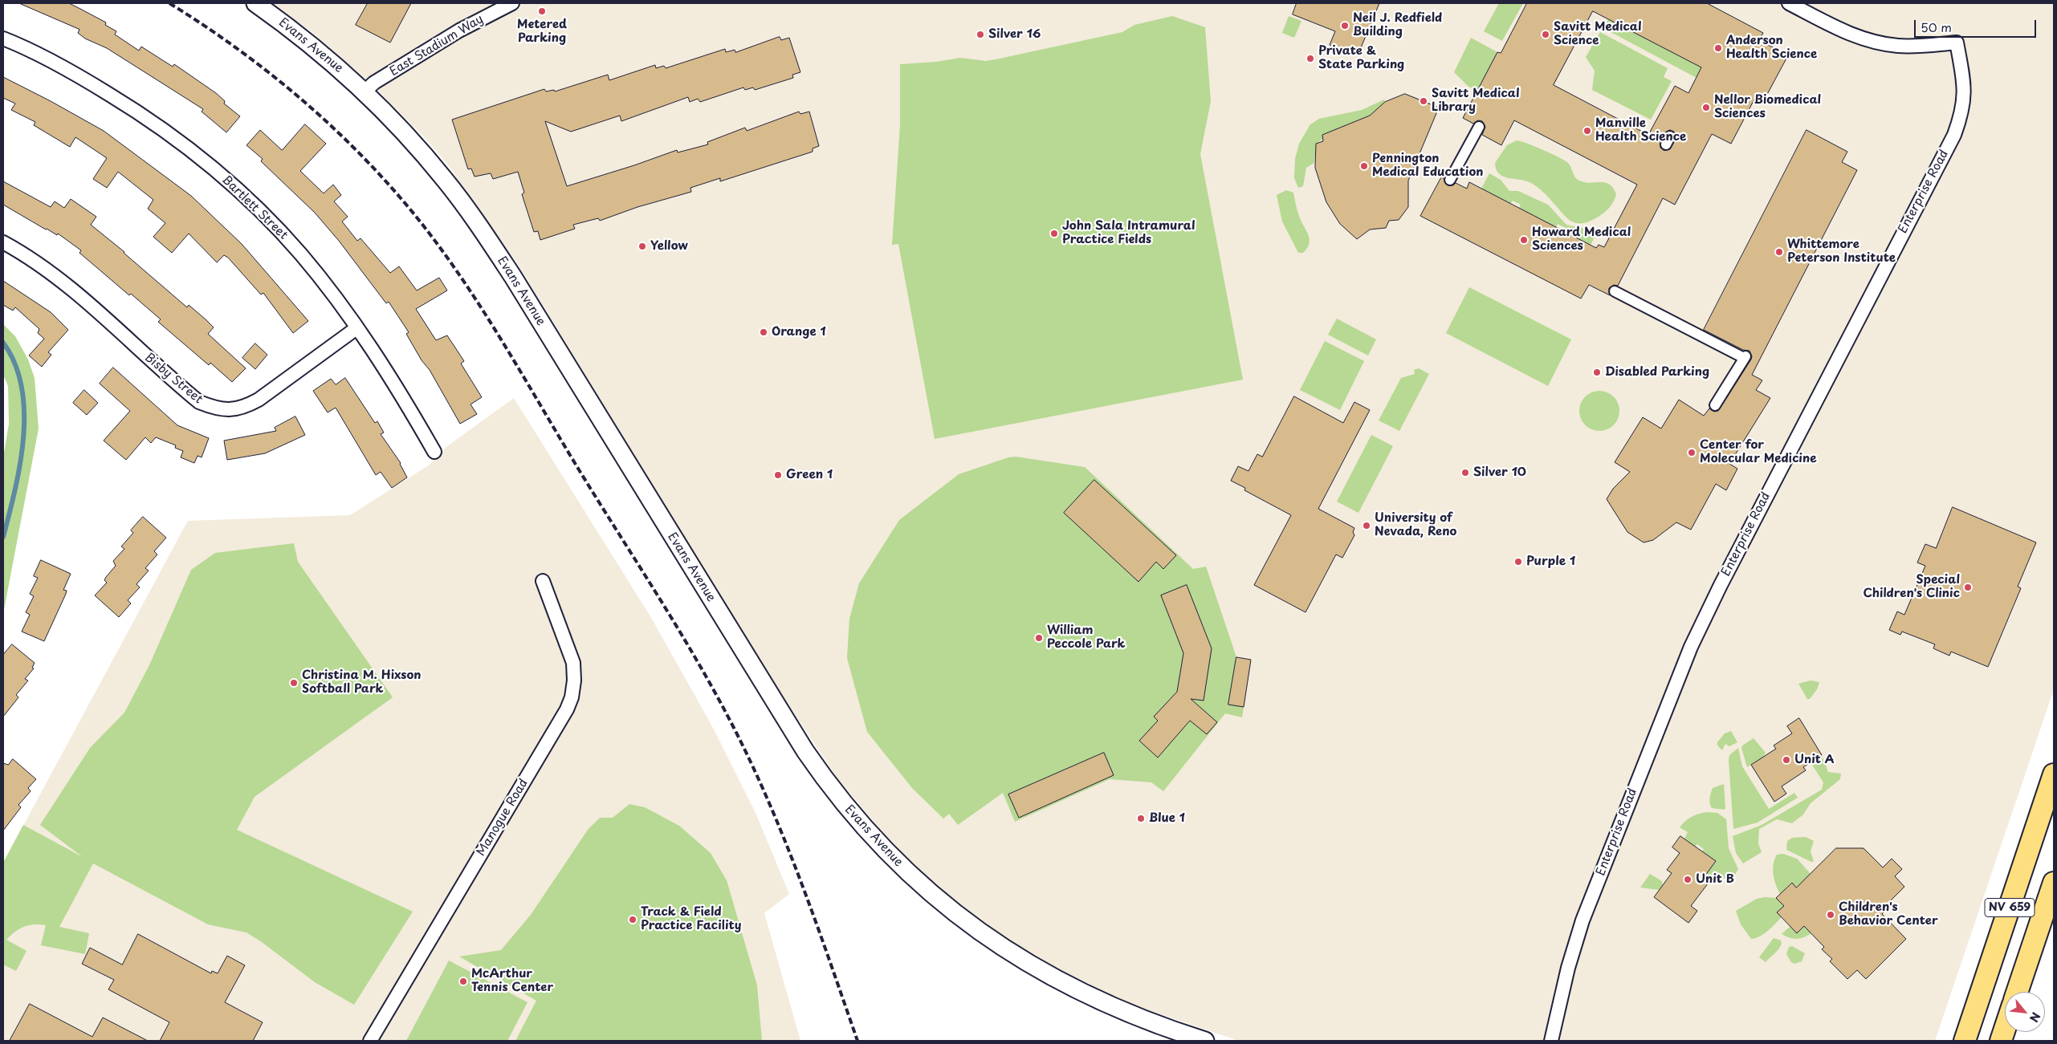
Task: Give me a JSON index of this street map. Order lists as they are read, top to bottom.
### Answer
{
  "streets": {
    "main road": ["NV 659"],
    "street": [
      "Evans Avenue",
      "East Stadium Way",
      "Enterprise Road",
      "Bartlett Street",
      "Bisby Street",
      "Manogue Road"
    ]
  },
  "crossings": [
    ["Evans Avenue", "East Stadium Way"],
    ["Bartlett Street", "Bisby Street"]
  ],
  "places": [
    "Metered Parking",
    "Neil J. Redfield Building",
    "Silver 16",
    "Savitt Medical Science",
    "Anderson Health Science",
    "Private & State Parking",
    "Savitt Medical Library",
    "Nellor Biomedical Sciences",
    "Manville Health Science",
    "Pennington Medical Education",
    "John Sala Intramural Practice Fields",
    "Howard Medical Sciences",
    "Yellow",
    "Whittemore Peterson Institute",
    "Orange 1",
    "Disabled Parking",
    "Center for Molecular Medicine",
    "Silver 10",
    "Green 1",
    "University of Nevada, Reno",
    "Purple 1",
    "Special Children's Clinic",
    "William Peccole Park",
    "Christina M. Hixson Softball Park",
    "Unit A",
    "Blue 1",
    "Unit B",
    "Children's Behavior Center",
    "Track & Field Practice Facility",
    "McArthur Tennis Center"
  ],
  "scale_bar": "50 m",
  "north": "bottom right"
}
